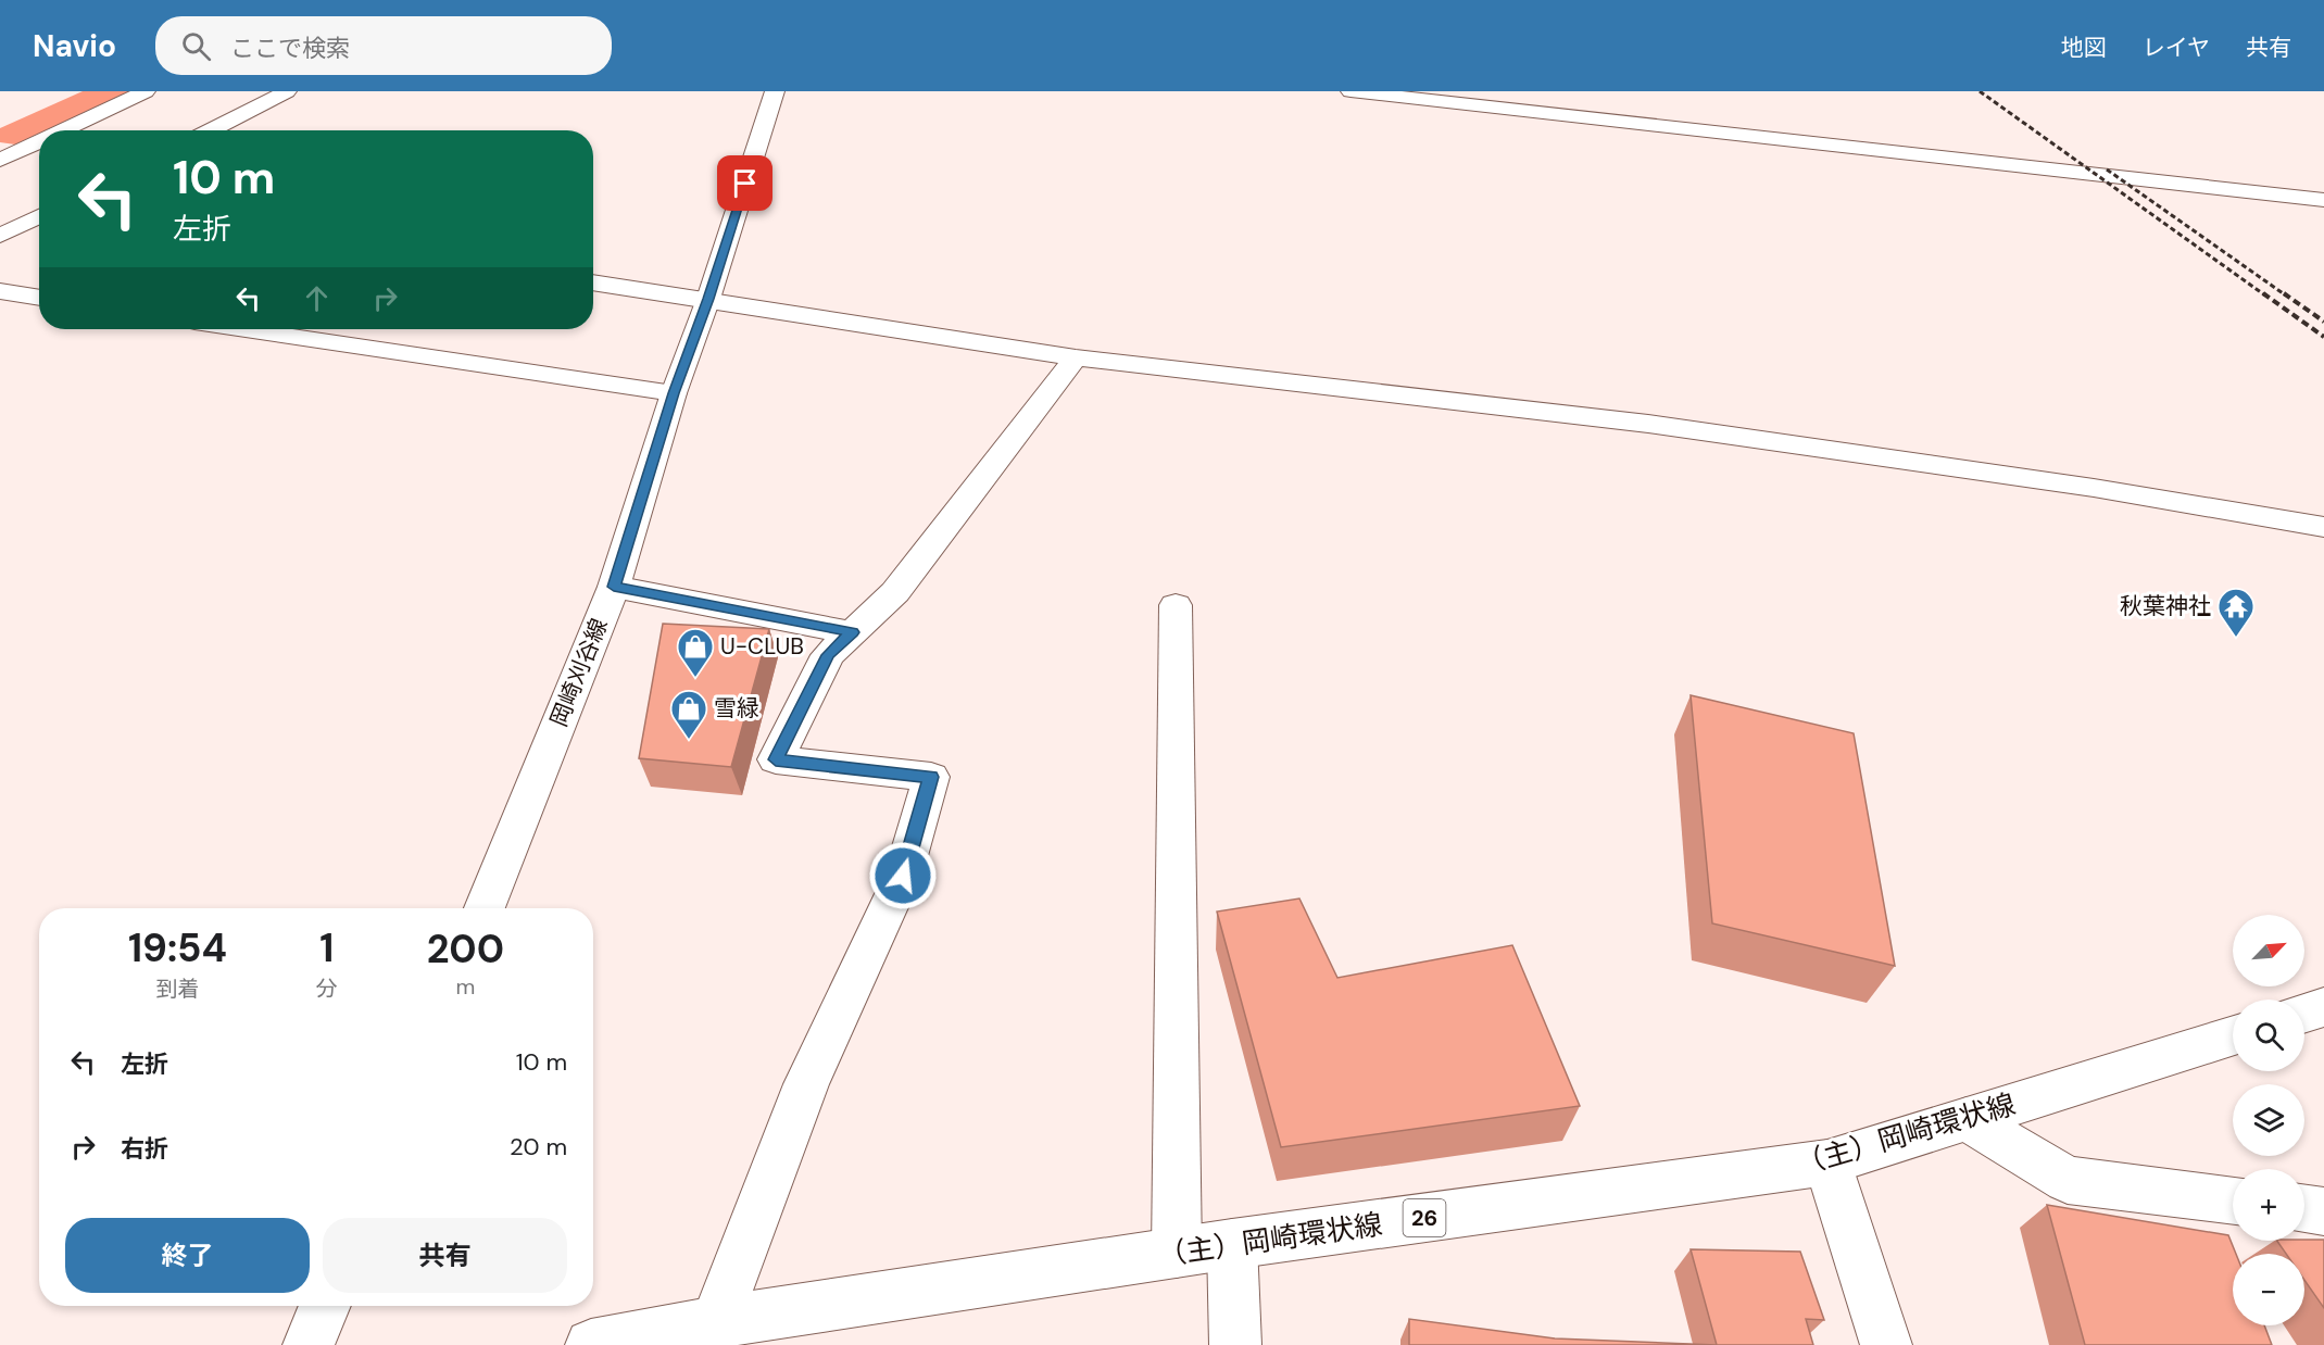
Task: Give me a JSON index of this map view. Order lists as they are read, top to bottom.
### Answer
{
  "streets": {
    "street": ["岡崎刈谷線", "（主）岡崎環状線", "26"]
  },
  "places": {
    "temple": ["秋葉神社"],
    "shop": ["U-CLUB", "雪緑"]
  },
  "north": "top right",
  "page": {
    "header": "Navio",
    "search": "ここで検索",
    "nav": ["地図", "レイヤ", "共有"],
    "turn": ["10 m", "左折"],
    "eta": [
      "19:54",
      "到着",
      "1",
      "分",
      "200",
      "m"
    ],
    "map_buttons": ["+", "−"],
    "list": [
      {
        "name": "左折",
        "value": "10 m"
      },
      {
        "name": "右折",
        "value": "20 m"
      }
    ],
    "buttons": ["終了", "共有"]
  }
}
